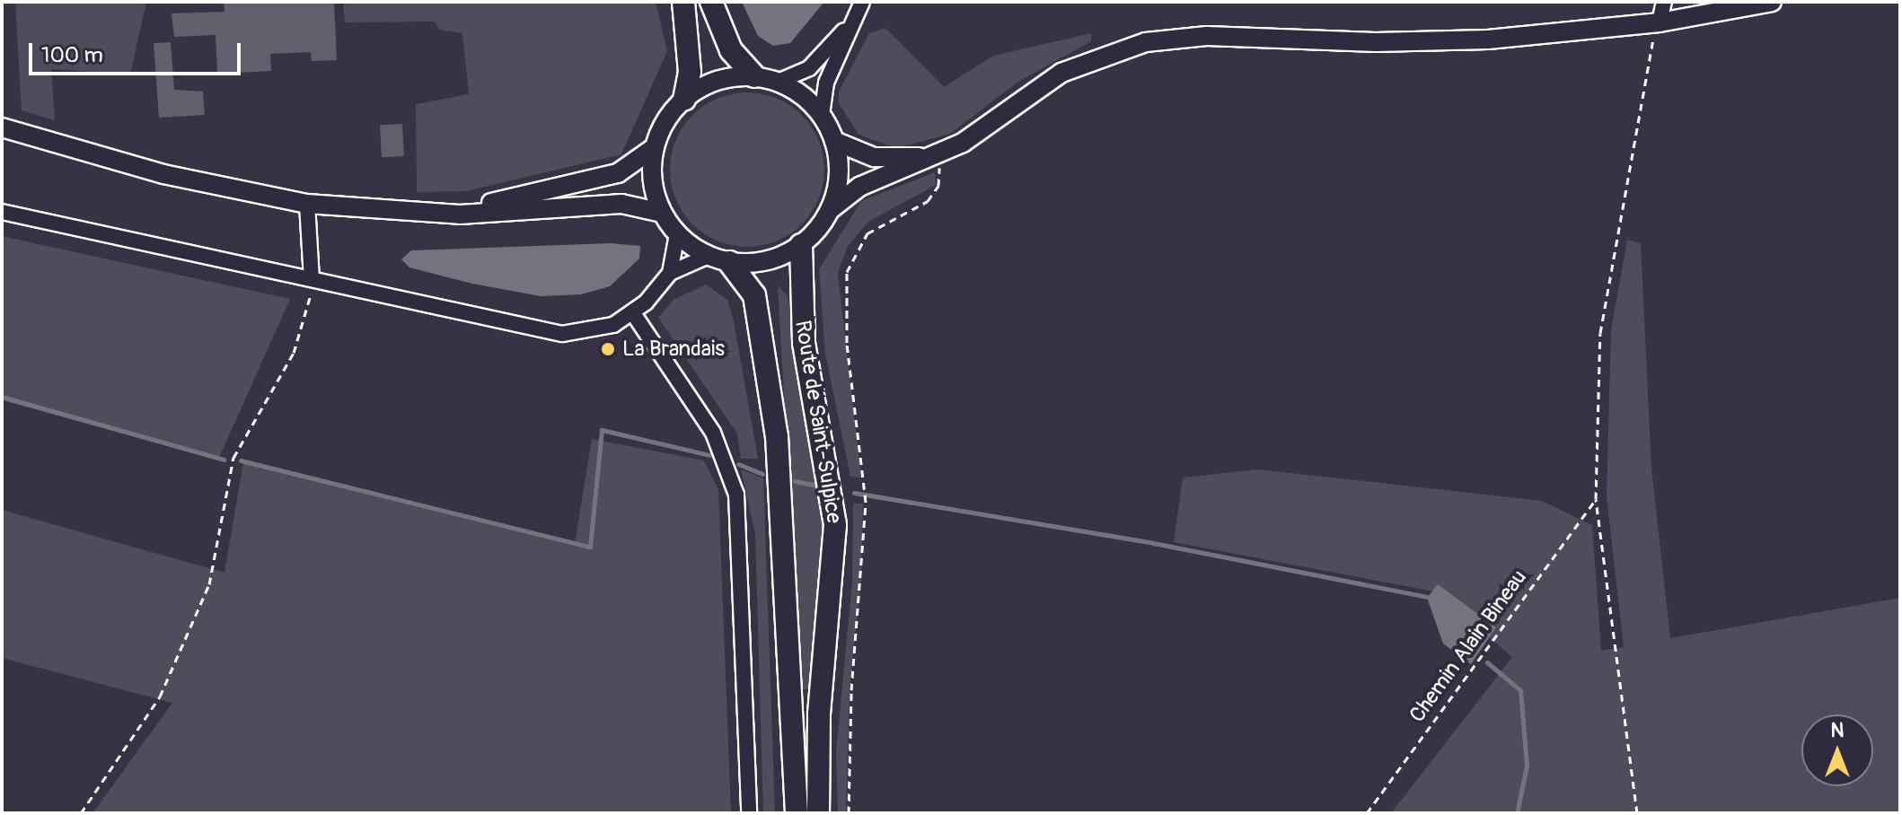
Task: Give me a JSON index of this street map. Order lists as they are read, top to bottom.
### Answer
{
  "streets": {
    "highway": ["Route de Saint-Sulpice"],
    "path": ["Chemin Alain Bineau"]
  },
  "places": ["La Brandais"],
  "scale_bar": "100 m",
  "north": "top"
}
